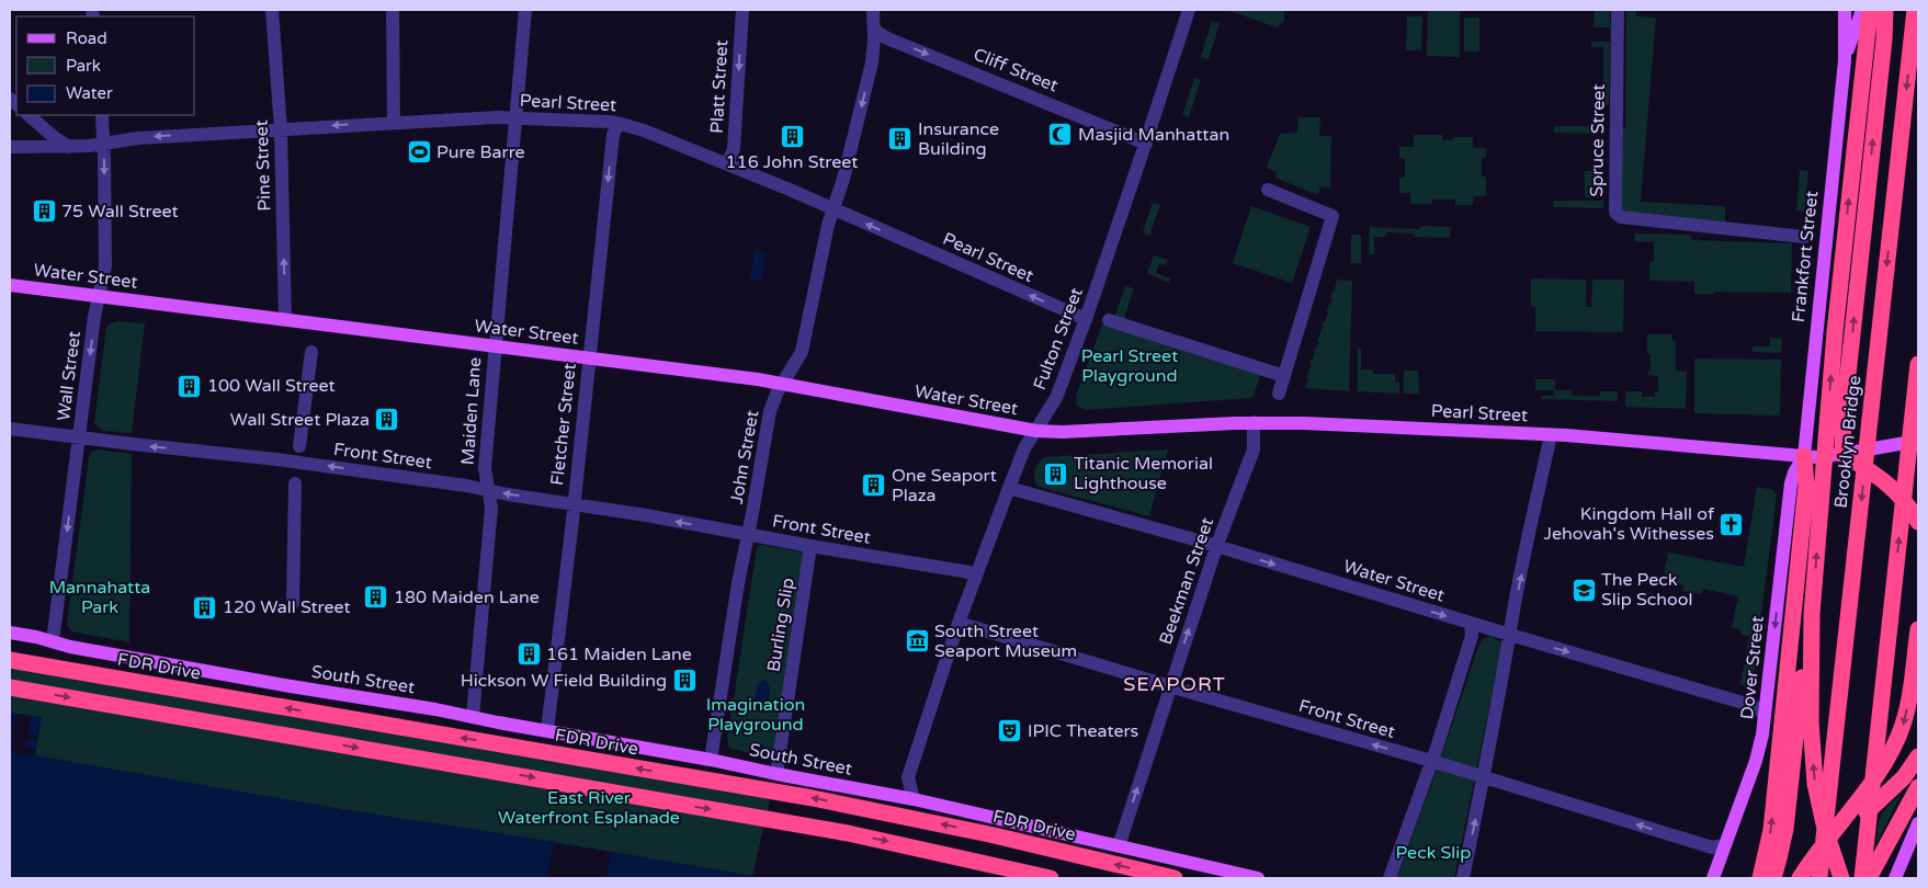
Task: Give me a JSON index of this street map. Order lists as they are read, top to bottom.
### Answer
{
  "streets": {
    "highway": ["Brooklyn Bridge", "FDR Drive"],
    "main road": [
      "Pearl Street",
      "Frankfort Street",
      "Water Street",
      "Dover Street",
      "South Street"
    ],
    "street": [
      "Cliff Street",
      "Platt Street",
      "Spruce Street",
      "Pine Street",
      "Fulton Street",
      "Wall Street",
      "Maiden Lane",
      "Fletcher Street",
      "Front Street",
      "John Street",
      "Beekman Street",
      "Burling Slip"
    ]
  },
  "crossings": [
    ["Cliff Street", "Fulton Street"],
    ["Cliff Street", "John Street"],
    ["Platt Street", "Pearl Street"],
    ["Pearl Street", "Pine Street"],
    ["Pearl Street", "Frankfort Street"],
    ["Pearl Street", "Water Street"],
    ["Pearl Street", "Fulton Street"],
    ["Pearl Street", "Wall Street"],
    ["Pearl Street", "Maiden Lane"],
    ["Pearl Street", "Fletcher Street"],
    ["Pearl Street", "John Street"],
    ["Pearl Street", "Beekman Street"],
    ["Pearl Street", "Dover Street"],
    ["Pine Street", "Water Street"],
    ["Frankfort Street", "Dover Street"],
    ["Water Street", "Fulton Street"],
    ["Water Street", "Wall Street"],
    ["Water Street", "Maiden Lane"],
    ["Water Street", "Fletcher Street"],
    ["Water Street", "John Street"],
    ["Water Street", "Beekman Street"],
    ["Water Street", "Dover Street"],
    ["Fulton Street", "Front Street"],
    ["Fulton Street", "South Street"],
    ["Wall Street", "Front Street"],
    ["Wall Street", "South Street"],
    ["Maiden Lane", "Front Street"],
    ["Maiden Lane", "South Street"],
    ["Fletcher Street", "Front Street"],
    ["Fletcher Street", "South Street"],
    ["Front Street", "John Street"],
    ["Front Street", "Beekman Street"],
    ["Front Street", "Burling Slip"],
    ["Front Street", "Dover Street"],
    ["John Street", "South Street"],
    ["Beekman Street", "South Street"],
    ["Burling Slip", "South Street"]
  ],
  "one_way": [
    "Cliff Street",
    "Platt Street",
    "Pine Street",
    "Wall Street",
    "Fletcher Street",
    "Front Street",
    "Beekman Street",
    "Dover Street"
  ],
  "districts": ["SEAPORT"],
  "parks": [
    "Pearl Street Playground",
    "Mannahatta Park",
    "Imagination Playground",
    "East River Waterfront Esplanade",
    "Peck Slip"
  ],
  "places": {
    "mosque": ["Masjid Manhattan"],
    "building": [
      "116 John Street",
      "Insurance Building",
      "75 Wall Street",
      "100 Wall Street",
      "Wall Street Plaza",
      "Titanic Memorial Lighthouse",
      "One Seaport Plaza",
      "180 Maiden Lane",
      "120 Wall Street",
      "161 Maiden Lane",
      "Hickson W Field Building"
    ],
    "sports": ["Pure Barre"],
    "church": ["Kingdom Hall of Jehovah's Withesses"],
    "school or university": ["The Peck Slip School"],
    "museum": ["South Street Seaport Museum"],
    "theatre": ["IPIC Theaters"]
  },
  "legend": ["Road", "Park", "Water"]
}
